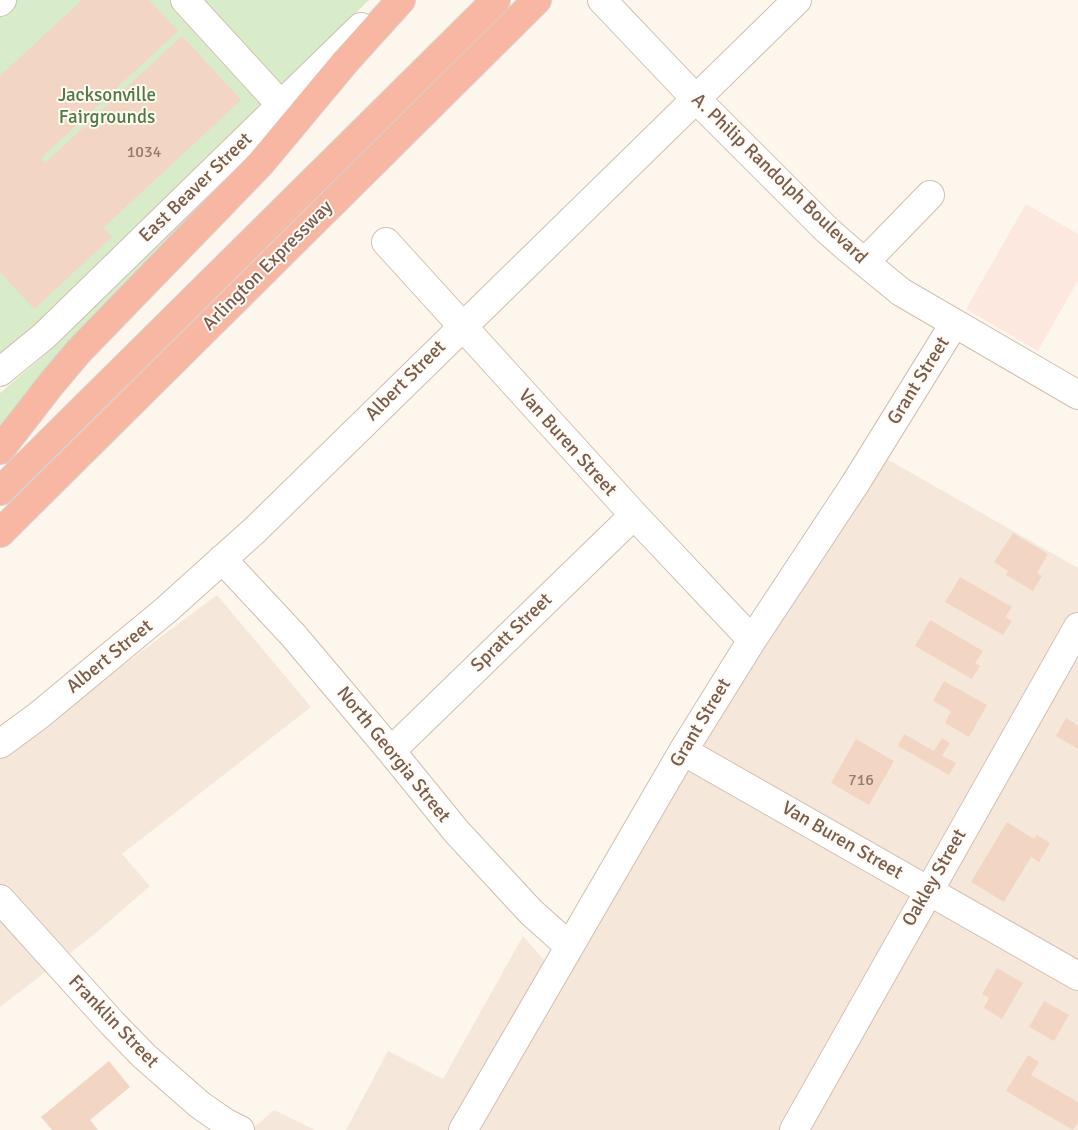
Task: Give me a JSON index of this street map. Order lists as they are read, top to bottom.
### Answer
{
  "streets": {
    "highway": ["Arlington Expressway"],
    "street": [
      "A. Philip Randolph Boulevard",
      "East Beaver Street",
      "Albert Street",
      "Grant Street",
      "Van Buren Street",
      "Spratt Street",
      "North Georgia Street",
      "Oakley Street",
      "Franklin Street"
    ]
  },
  "crossings": [
    ["A. Philip Randolph Boulevard", "Albert Street"],
    ["A. Philip Randolph Boulevard", "Grant Street"],
    ["Albert Street", "Van Buren Street"],
    ["Albert Street", "North Georgia Street"],
    ["Grant Street", "Van Buren Street"],
    ["Grant Street", "North Georgia Street"],
    ["Van Buren Street", "Spratt Street"],
    ["Van Buren Street", "Oakley Street"],
    ["Spratt Street", "North Georgia Street"]
  ],
  "parks": ["Jacksonville Fairgrounds"],
  "house_numbers": ["1034", "716"]
}
